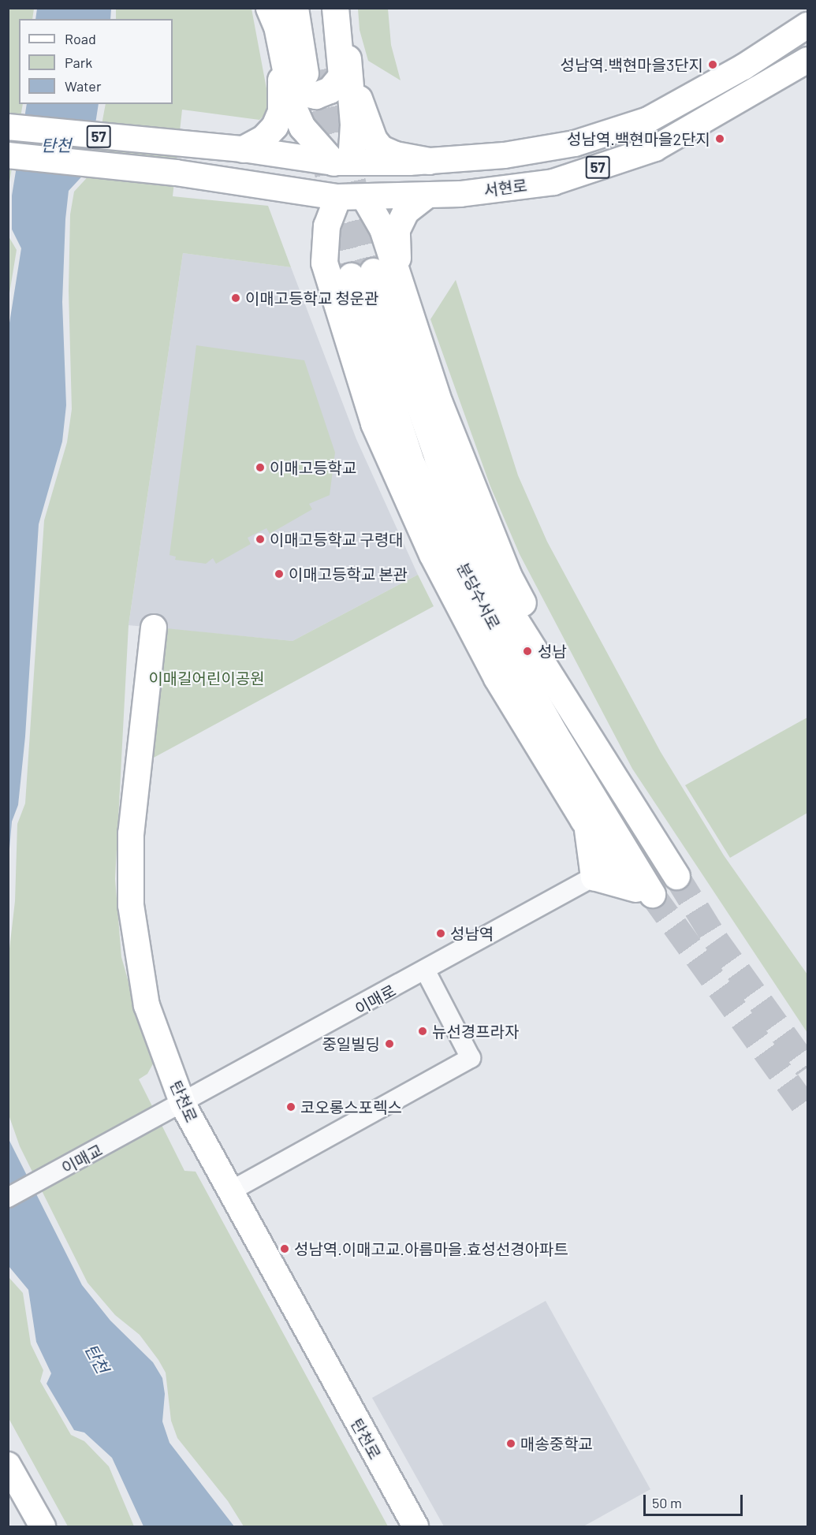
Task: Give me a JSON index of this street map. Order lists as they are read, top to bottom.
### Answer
{
  "streets": {
    "highway": ["분당수서로"],
    "main road": ["57", "서현로", "탄천로"],
    "street": ["이매로", "이매교"]
  },
  "crossings": [
    ["이매로", "탄천로"],
    ["이매로", "이매교"]
  ],
  "water": ["탄천"],
  "parks": ["이매길어린이공원"],
  "places": [
    "성남역.백현마을3단지",
    "성남역.백현마을2단지",
    "이매고등학교 청운관",
    "이매고등학교",
    "이매고등학교 구령대",
    "이매고등학교 본관",
    "성남",
    "성남역",
    "뉴선경프라자",
    "중일빌딩",
    "코오롱스포렉스",
    "성남역.이매고교.아름마을.효성선경아파트",
    "매송중학교"
  ],
  "legend": ["Road", "Park", "Water"],
  "scale_bar": "50 m"
}
